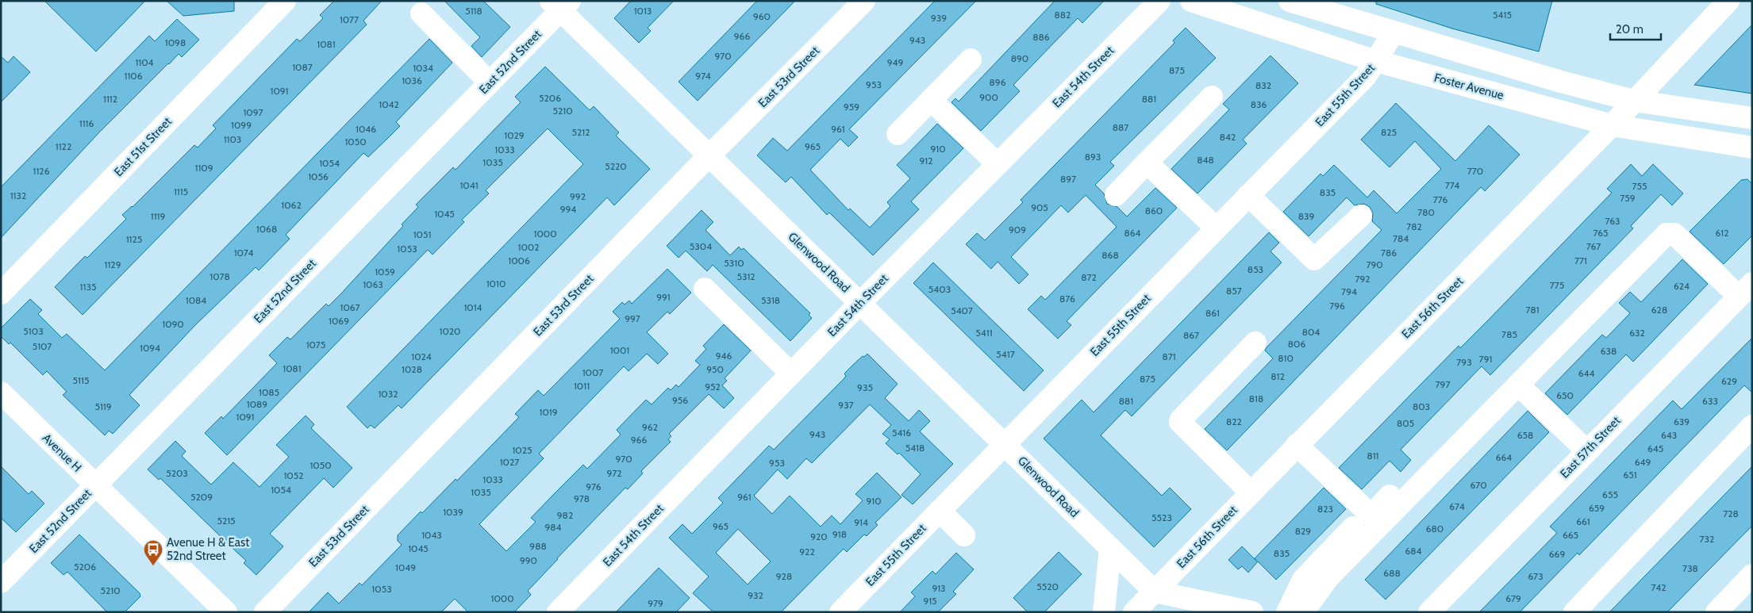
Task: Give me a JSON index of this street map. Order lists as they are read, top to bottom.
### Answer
{
  "streets": {
    "street": [
      "East 52nd Street",
      "East 53rd Street",
      "East 54th Street",
      "Foster Avenue",
      "East 55th Street",
      "East 51st Street",
      "Glenwood Road",
      "East 56th Street",
      "East 57th Street",
      "Avenue H"
    ]
  },
  "crossings": [
    ["East 52nd Street", "Glenwood Road"],
    ["East 52nd Street", "Avenue H"],
    ["East 53rd Street", "Glenwood Road"],
    ["East 54th Street", "Glenwood Road"],
    ["Foster Avenue", "East 55th Street"],
    ["Foster Avenue", "East 56th Street"],
    ["East 55th Street", "Glenwood Road"],
    ["Glenwood Road", "East 56th Street"]
  ],
  "places": {
    "bus stop": ["Avenue H & East 52nd Street"]
  },
  "house_numbers": [
    "5118",
    "1013",
    "882",
    "5415",
    "960",
    "939",
    "1077",
    "966",
    "886",
    "943",
    "1098",
    "1081",
    "970",
    "890",
    "1104",
    "949",
    "1087",
    "1034",
    "875",
    "1106",
    "974",
    "1036",
    "896",
    "953",
    "832",
    "1091",
    "900",
    "5206",
    "1112",
    "881",
    "1042",
    "836",
    "959",
    "5210",
    "1097",
    "1116",
    "1099",
    "887",
    "1046",
    "961",
    "5212",
    "825",
    "1029",
    "842",
    "1103",
    "1050",
    "1122",
    "965",
    "910",
    "1033",
    "893",
    "848",
    "912",
    "1035",
    "1054",
    "5220",
    "1109",
    "1126",
    "770",
    "1056",
    "897",
    "1041",
    "774",
    "755",
    "1115",
    "835",
    "1132",
    "992",
    "759",
    "776",
    "1062",
    "905",
    "994",
    "860",
    "780",
    "1045",
    "1119",
    "839",
    "763",
    "782",
    "1068",
    "909",
    "864",
    "765",
    "612",
    "1000",
    "1051",
    "784",
    "1125",
    "5304",
    "767",
    "1002",
    "1053",
    "1074",
    "786",
    "868",
    "1006",
    "771",
    "5310",
    "1129",
    "790",
    "853",
    "1059",
    "1078",
    "5312",
    "872",
    "792",
    "1010",
    "1063",
    "775",
    "624",
    "1135",
    "5403",
    "857",
    "794",
    "991",
    "876",
    "1084",
    "5318",
    "796",
    "1067",
    "1014",
    "781",
    "628",
    "5407",
    "861",
    "997",
    "1069",
    "1090",
    "5103",
    "1020",
    "804",
    "5411",
    "632",
    "785",
    "867",
    "806",
    "1075",
    "5107",
    "1094",
    "1001",
    "638",
    "5417",
    "946",
    "1024",
    "871",
    "810",
    "791",
    "793",
    "1081",
    "1028",
    "950",
    "1007",
    "644",
    "812",
    "875",
    "5115",
    "629",
    "797",
    "1011",
    "952",
    "935",
    "1085",
    "1032",
    "650",
    "818",
    "956",
    "881",
    "633",
    "1089",
    "937",
    "5119",
    "803",
    "1019",
    "1091",
    "822",
    "639",
    "805",
    "962",
    "5416",
    "943",
    "658",
    "643",
    "966",
    "5418",
    "645",
    "1025",
    "811",
    "664",
    "970",
    "1027",
    "649",
    "953",
    "1050",
    "5203",
    "972",
    "651",
    "1052",
    "1033",
    "670",
    "976",
    "1054",
    "1035",
    "655",
    "5209",
    "961",
    "978",
    "910",
    "674",
    "659",
    "823",
    "1039",
    "728",
    "982",
    "5523",
    "5215",
    "661",
    "914",
    "965",
    "984",
    "680",
    "829",
    "918",
    "1043",
    "665",
    "920",
    "732",
    "988",
    "1045",
    "684",
    "922",
    "835",
    "669",
    "990",
    "5206",
    "1049",
    "738",
    "688",
    "928",
    "673",
    "5520",
    "742",
    "913",
    "1053",
    "5210",
    "932",
    "1000",
    "679",
    "915",
    "979"
  ],
  "scale_bar": "20 m"
}
